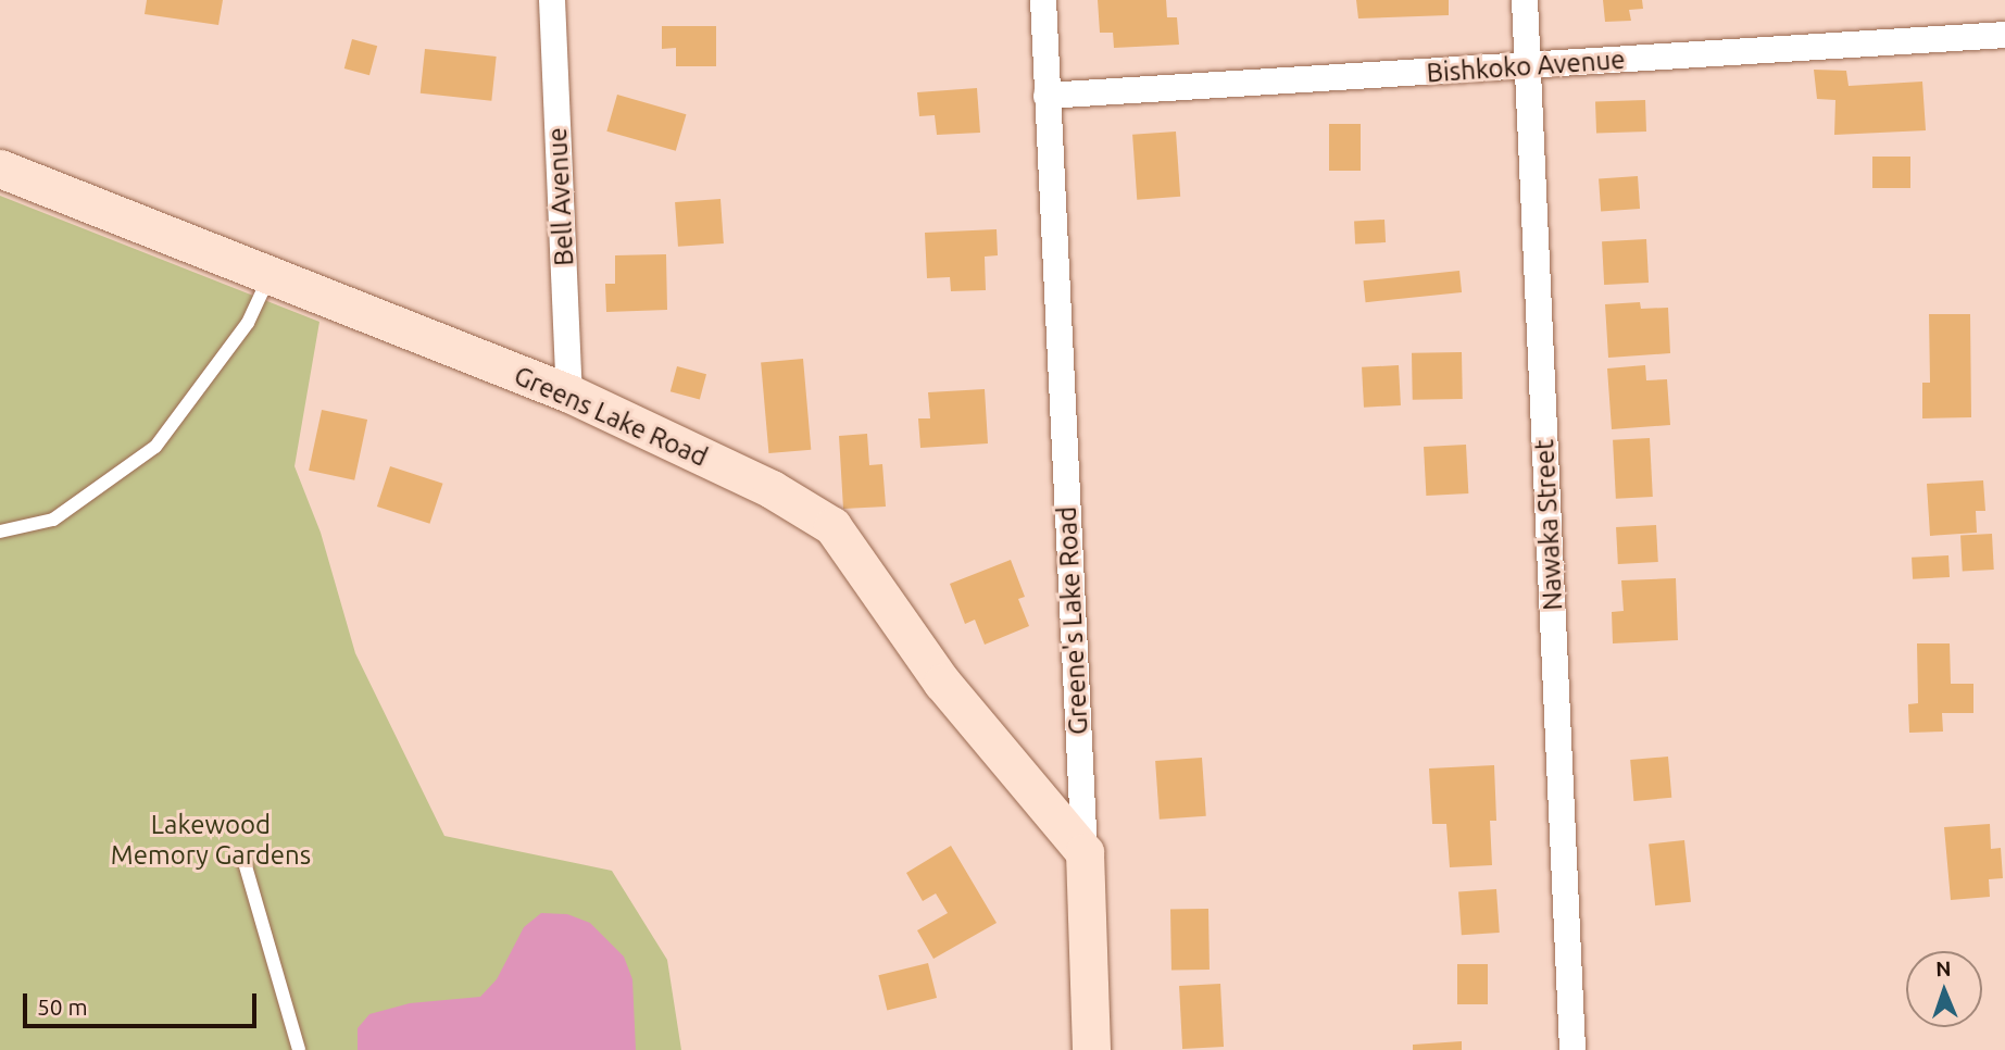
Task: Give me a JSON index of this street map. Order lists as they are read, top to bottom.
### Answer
{
  "streets": {
    "street": [
      "Bishkoko Avenue",
      "Bell Avenue",
      "Greens Lake Road",
      "Nawaka Street",
      "Greene's Lake Road"
    ]
  },
  "crossings": [
    ["Bishkoko Avenue", "Nawaka Street"],
    ["Bishkoko Avenue", "Greene's Lake Road"],
    ["Bell Avenue", "Greens Lake Road"],
    ["Greens Lake Road", "Greene's Lake Road"]
  ],
  "parks": ["Lakewood Memory Gardens"],
  "scale_bar": "50 m",
  "north": "top"
}
